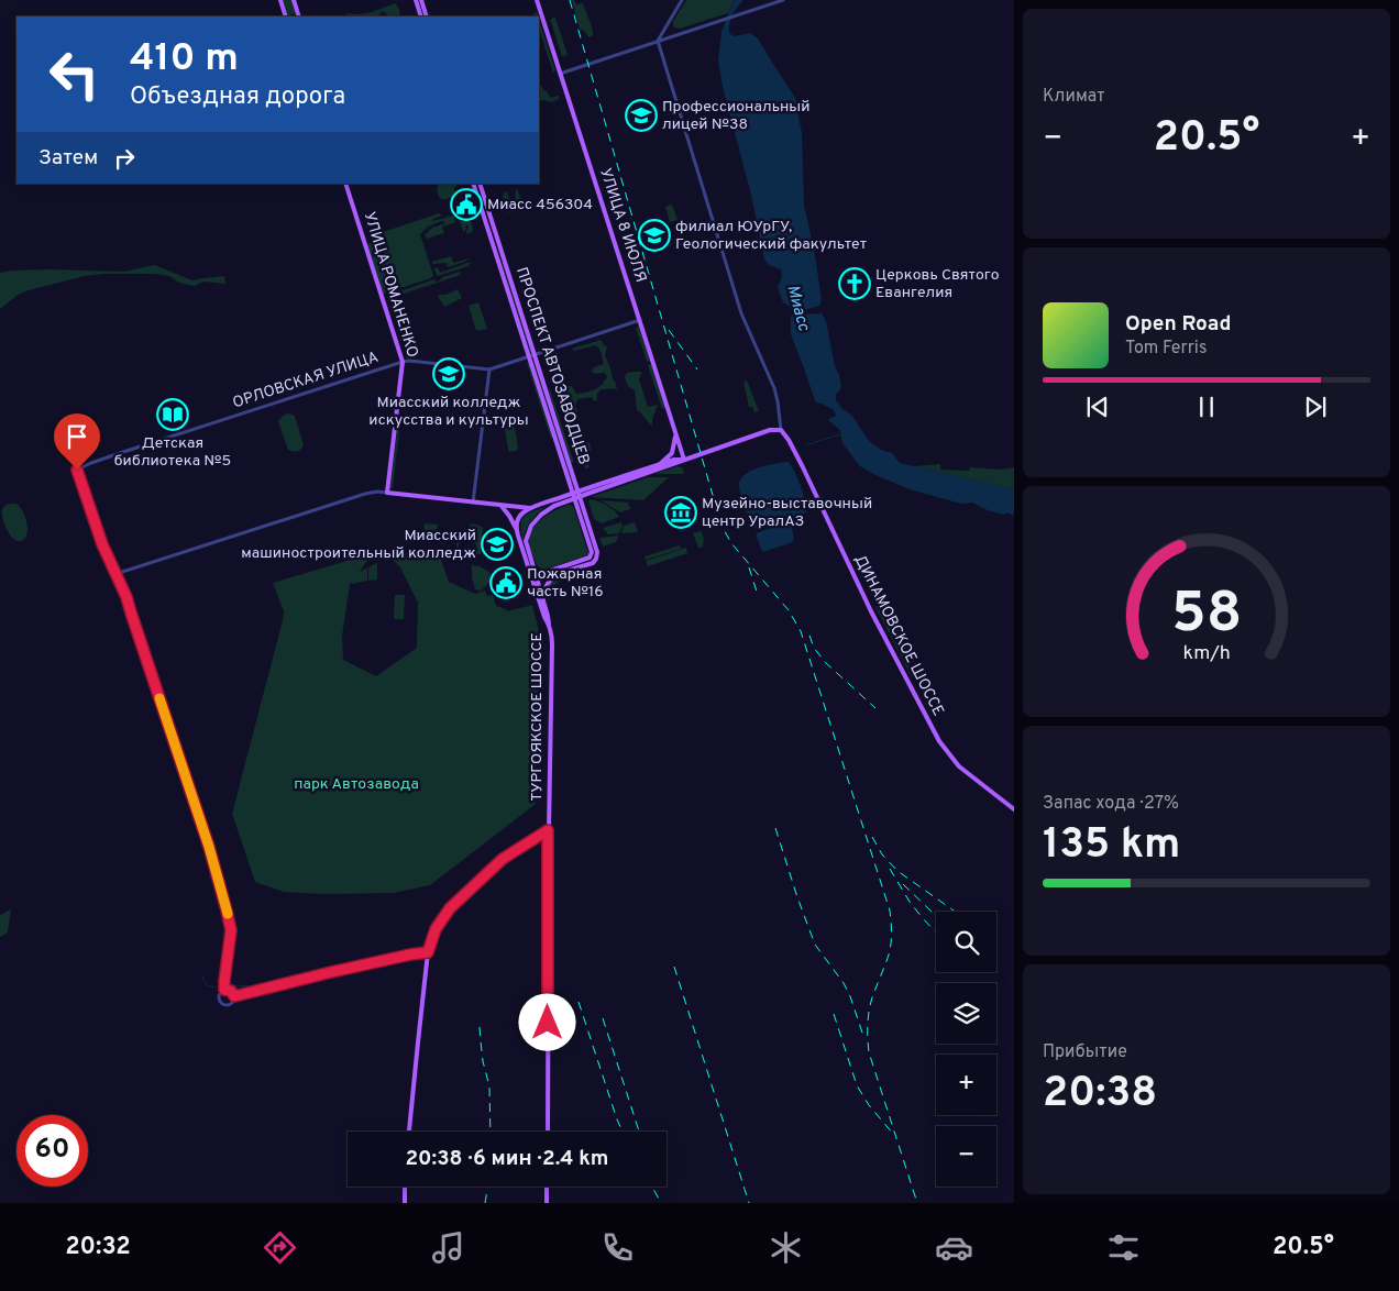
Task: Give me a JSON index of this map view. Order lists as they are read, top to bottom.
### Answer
{
  "streets": {
    "main road": [
      "УЛИЦА 8 ИЮЛЯ",
      "УЛИЦА РОМАНЕНКО",
      "ПРОСПЕКТ АВТОЗАВОДЦЕВ",
      "ДИНАМОВСКОЕ ШОССЕ",
      "ТУРГОЯКСКОЕ ШОССЕ"
    ],
    "street": ["ОРЛОВСКАЯ УЛИЦА"]
  },
  "crossings": [
    ["УЛИЦА 8 ИЮЛЯ", "ОРЛОВСКАЯ УЛИЦА"],
    ["УЛИЦА РОМАНЕНКО", "ОРЛОВСКАЯ УЛИЦА"],
    ["ПРОСПЕКТ АВТОЗАВОДЦЕВ", "ОРЛОВСКАЯ УЛИЦА"],
    ["ПРОСПЕКТ АВТОЗАВОДЦЕВ", "ТУРГОЯКСКОЕ ШОССЕ"]
  ],
  "water": ["Миасс"],
  "parks": ["парк Автозавода"],
  "places": {
    "school or university": [
      "Профессиональный лицей №38",
      "филиал ЮУрГУ, Геологический факультет",
      "Миасский колледж искусства и культуры",
      "Миасский машиностроительный колледж"
    ],
    "public building": ["Миасс 456304", "Пожарная часть №16"],
    "church": ["Церковь Святого Евангелия"],
    "library": ["Детская библиотека №5"],
    "museum": ["Музейно-выставочный центр УралАЗ"]
  },
  "page": {
    "tile": [
      "Климат",
      ["Запас хода · 27%", "135 km"],
      ["Прибытие", "20:38"]
    ],
    "turn": ["410 m", "Объездная дорога"],
    "heat": ["−", "20.5°", "+"],
    "then": "Затем",
    "song": ["Open Road", "Tom Ferris"],
    "map_buttons": ["+", "−"],
    "limit": "60",
    "trip": "20:38 · 6 мин · 2.4 km",
    "tabs": ["20:32", "20.5°"],
    "gauge": ["58", "km/h"]
  }
}
